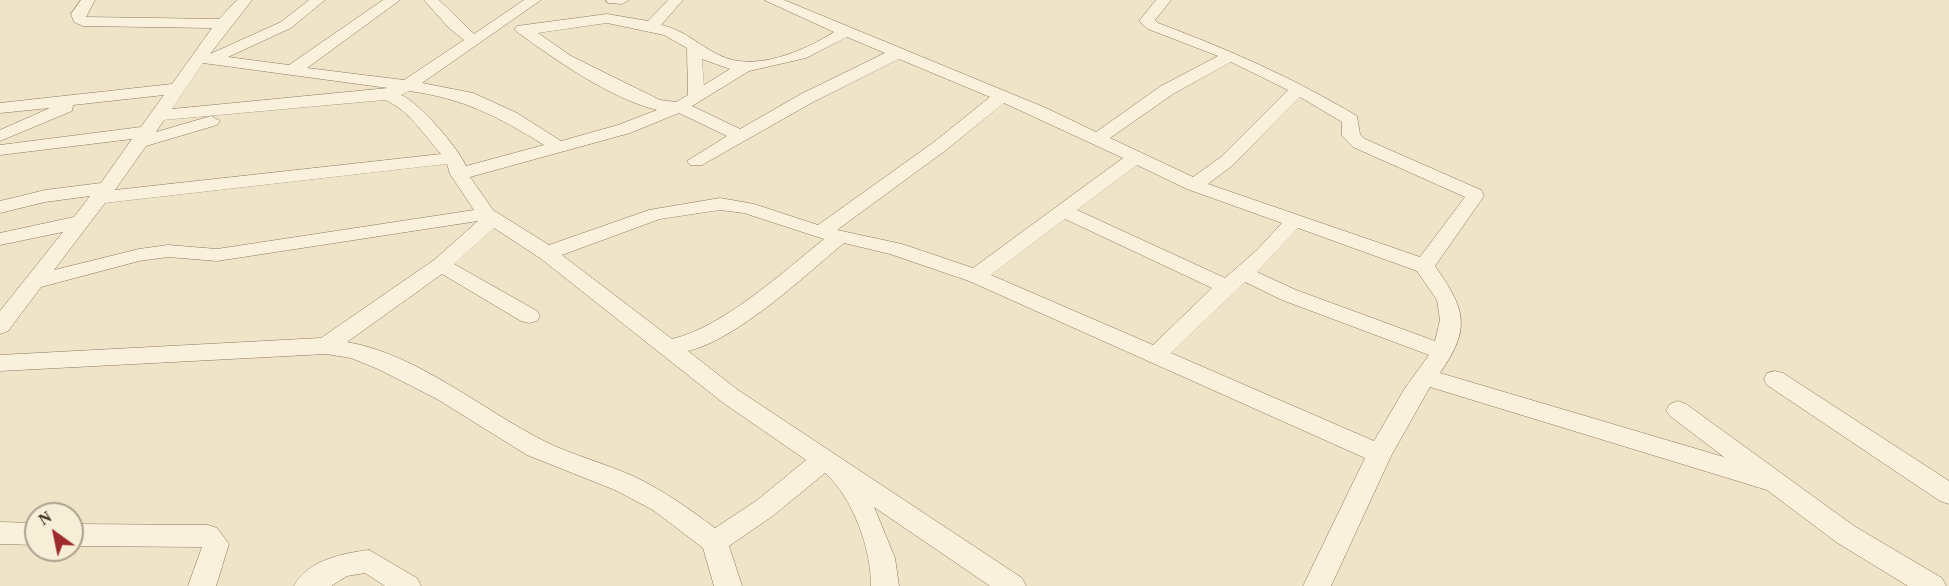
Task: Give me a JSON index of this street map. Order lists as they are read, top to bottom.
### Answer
{
  "north": "top left"
}
